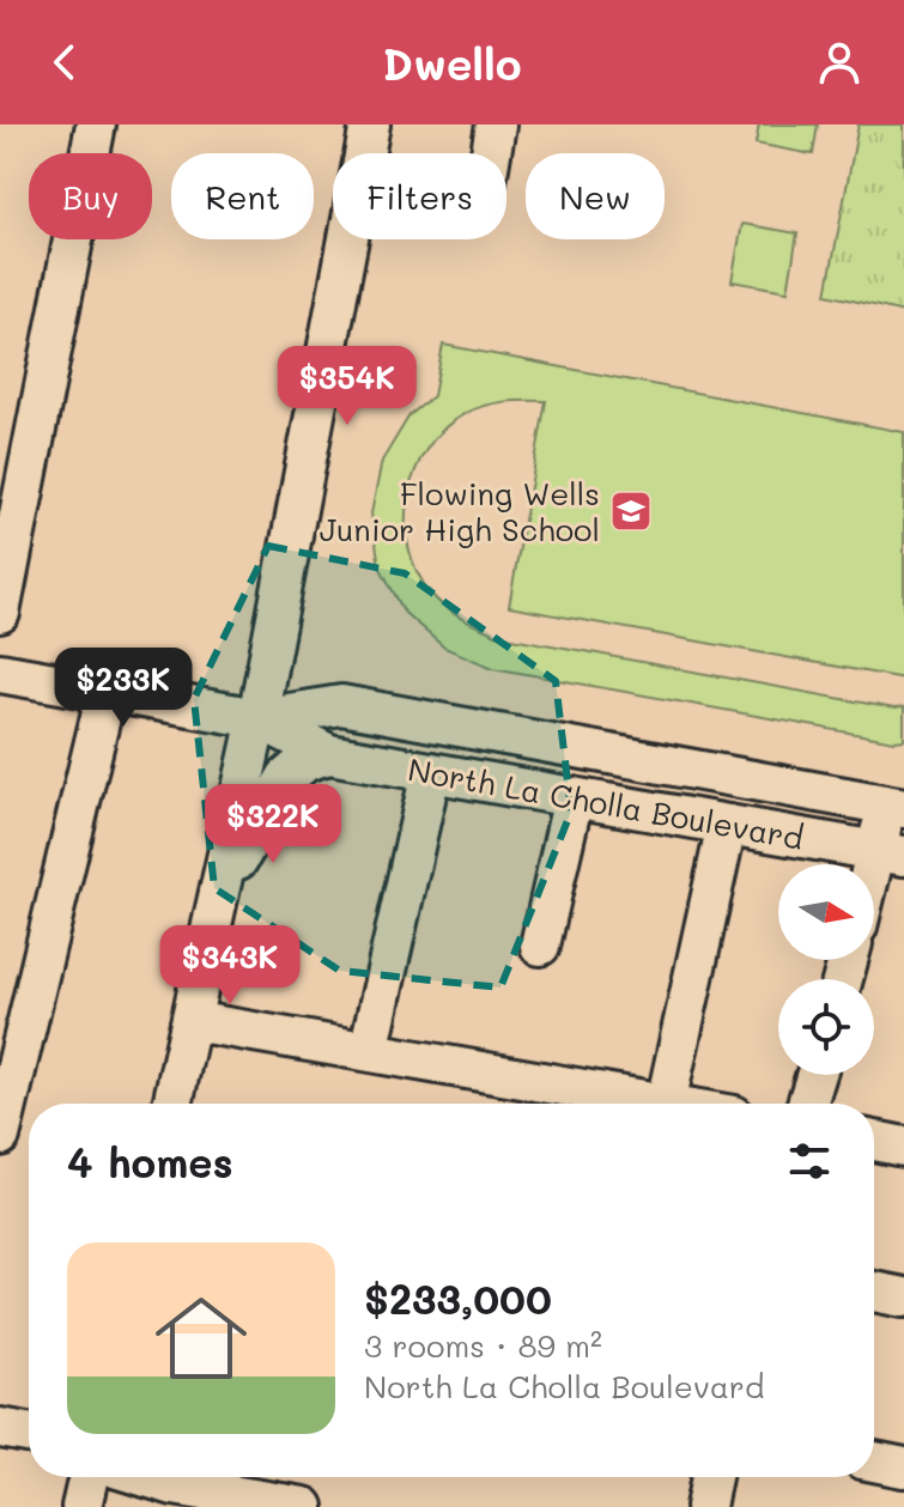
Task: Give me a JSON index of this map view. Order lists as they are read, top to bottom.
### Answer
{
  "streets": {
    "street": ["North La Cholla Boulevard"]
  },
  "places": {
    "school or university": ["Flowing Wells Junior High School"]
  },
  "north": "right",
  "page": {
    "header": "Dwello",
    "chip": [
      "Buy",
      "Rent",
      "Filters",
      "New"
    ],
    "price": [
      "$354K",
      "$233K",
      "$322K",
      "$343K"
    ],
    "heading": "4 homes",
    "list": [
      {
        "name": "$233,000",
        "note": "3 rooms · 89 m² · North La Cholla Boulevard"
      }
    ]
  }
}
